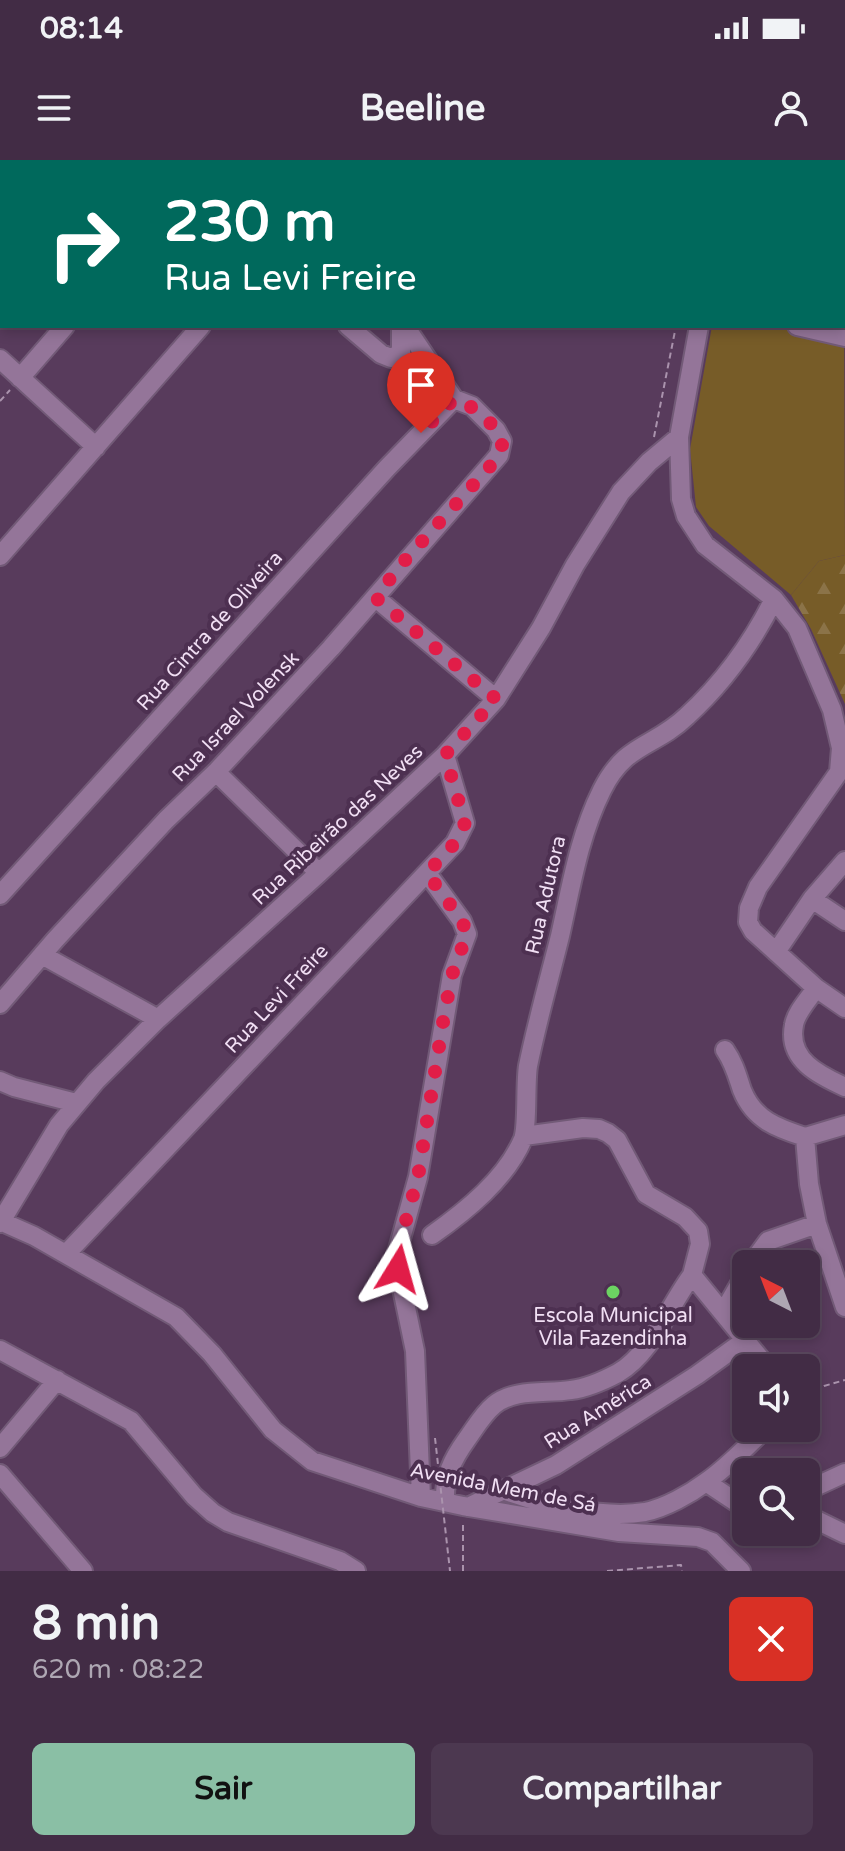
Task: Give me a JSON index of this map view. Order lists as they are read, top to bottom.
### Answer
{
  "streets": {
    "street": [
      "Rua Cintra de Oliveira",
      "Rua Israel Volensk",
      "Rua Ribeirão das Neves",
      "Rua Adutora",
      "Rua Levi Freire",
      "Rua América",
      "Avenida Mem de Sá"
    ]
  },
  "crossings": [
    ["Rua Cintra de Oliveira", "Rua Israel Volensk"],
    ["Rua Ribeirão das Neves", "Rua Levi Freire"],
    ["Rua Ribeirão das Neves", "Avenida Mem de Sá"],
    ["Rua Levi Freire", "Avenida Mem de Sá"],
    ["Rua América", "Avenida Mem de Sá"]
  ],
  "places": ["Escola Municipal Vila Fazendinha"],
  "north": "top left",
  "page": {
    "status": "08:14",
    "header": "Beeline",
    "turn": ["230 m", "Rua Levi Freire"],
    "heading": ["8 min", "620 m · 08:22"],
    "buttons": ["Sair", "Compartilhar"]
  }
}
